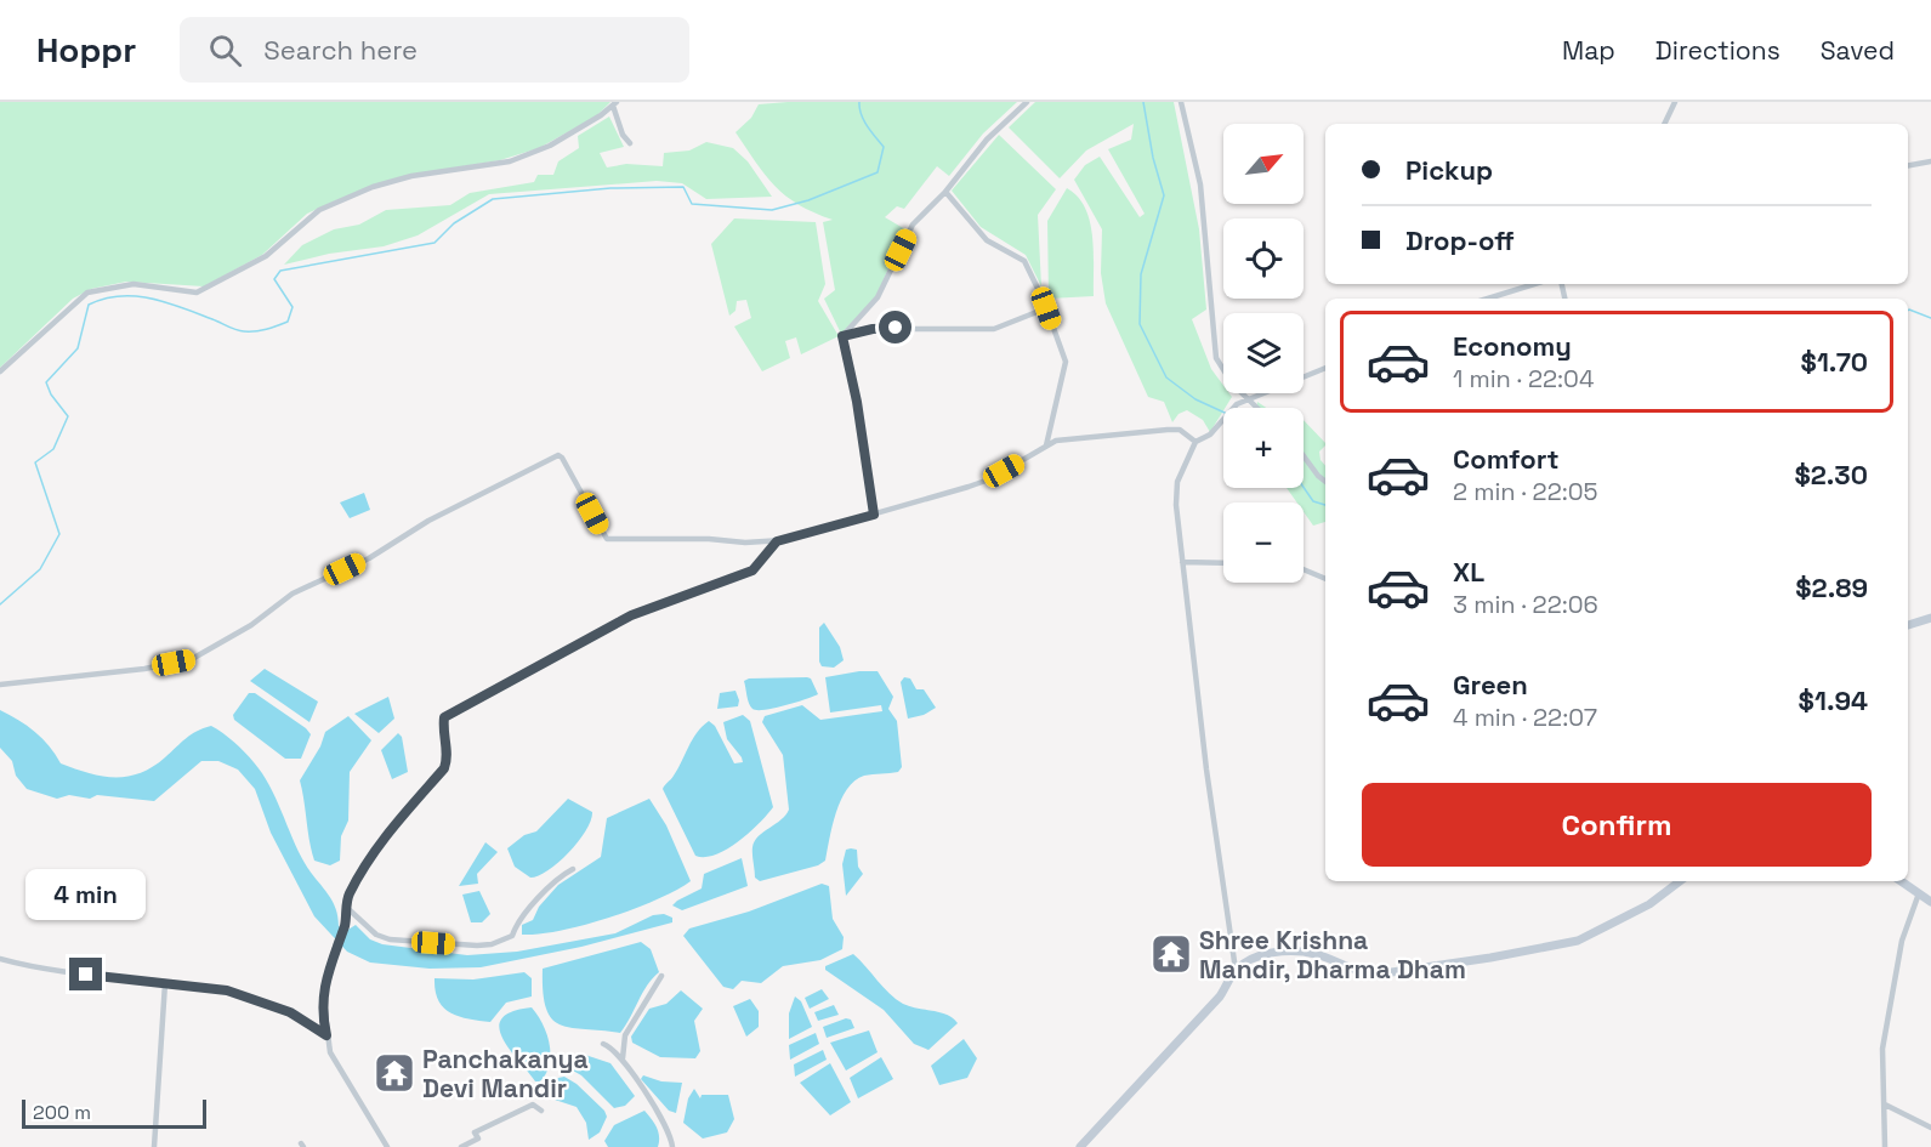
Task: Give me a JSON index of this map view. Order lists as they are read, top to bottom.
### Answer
{
  "places": {
    "temple": ["Shree Krishna Mandir, Dharma Dham", "Panchakanya Devi Mandir"]
  },
  "scale_bar": "200 m",
  "north": "top right",
  "page": {
    "header": "Hoppr",
    "search": "Search here",
    "nav": ["Map", "Directions", "Saved"],
    "map_buttons": ["+", "−"],
    "banner": ["Pickup", "Drop-off"],
    "list": [
      {
        "name": "Economy",
        "note": "1 min · 22:04",
        "value": "$1.70"
      },
      {
        "name": "Comfort",
        "note": "2 min · 22:05",
        "value": "$2.30"
      },
      {
        "name": "XL",
        "note": "3 min · 22:06",
        "value": "$2.89"
      },
      {
        "name": "Green",
        "note": "4 min · 22:07",
        "value": "$1.94"
      }
    ],
    "buttons": "Confirm",
    "bubble": "4 min",
    "scale": "200 m"
  }
}
